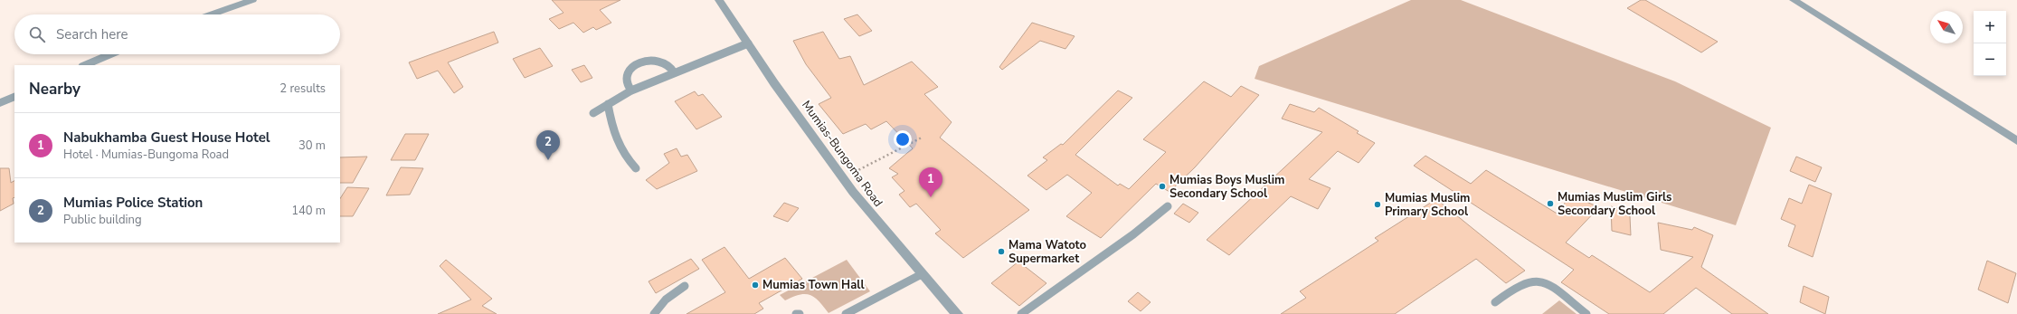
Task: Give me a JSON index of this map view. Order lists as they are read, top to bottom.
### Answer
{
  "streets": {
    "street": ["Mumias-Bungoma Road"]
  },
  "places": [
    "Mumias Boys Muslim Secondary School",
    "Mumias Muslim Girls Secondary School",
    "Mumias Muslim Primary School",
    "Mama Watoto Supermarket",
    "Mumias Town Hall"
  ],
  "north": "top left",
  "page": {
    "map_buttons": ["+", "−"],
    "search": "Search here",
    "heading": ["Nearby", "2 results"],
    "list": [
      {
        "mark": "1",
        "name": "Nabukhamba Guest House Hotel",
        "note": "Hotel · Mumias-Bungoma Road",
        "value": "30 m"
      },
      {
        "mark": "2",
        "name": "Mumias Police Station",
        "note": "Public building",
        "value": "140 m"
      }
    ],
    "pins": ["2", "1"]
  }
}
